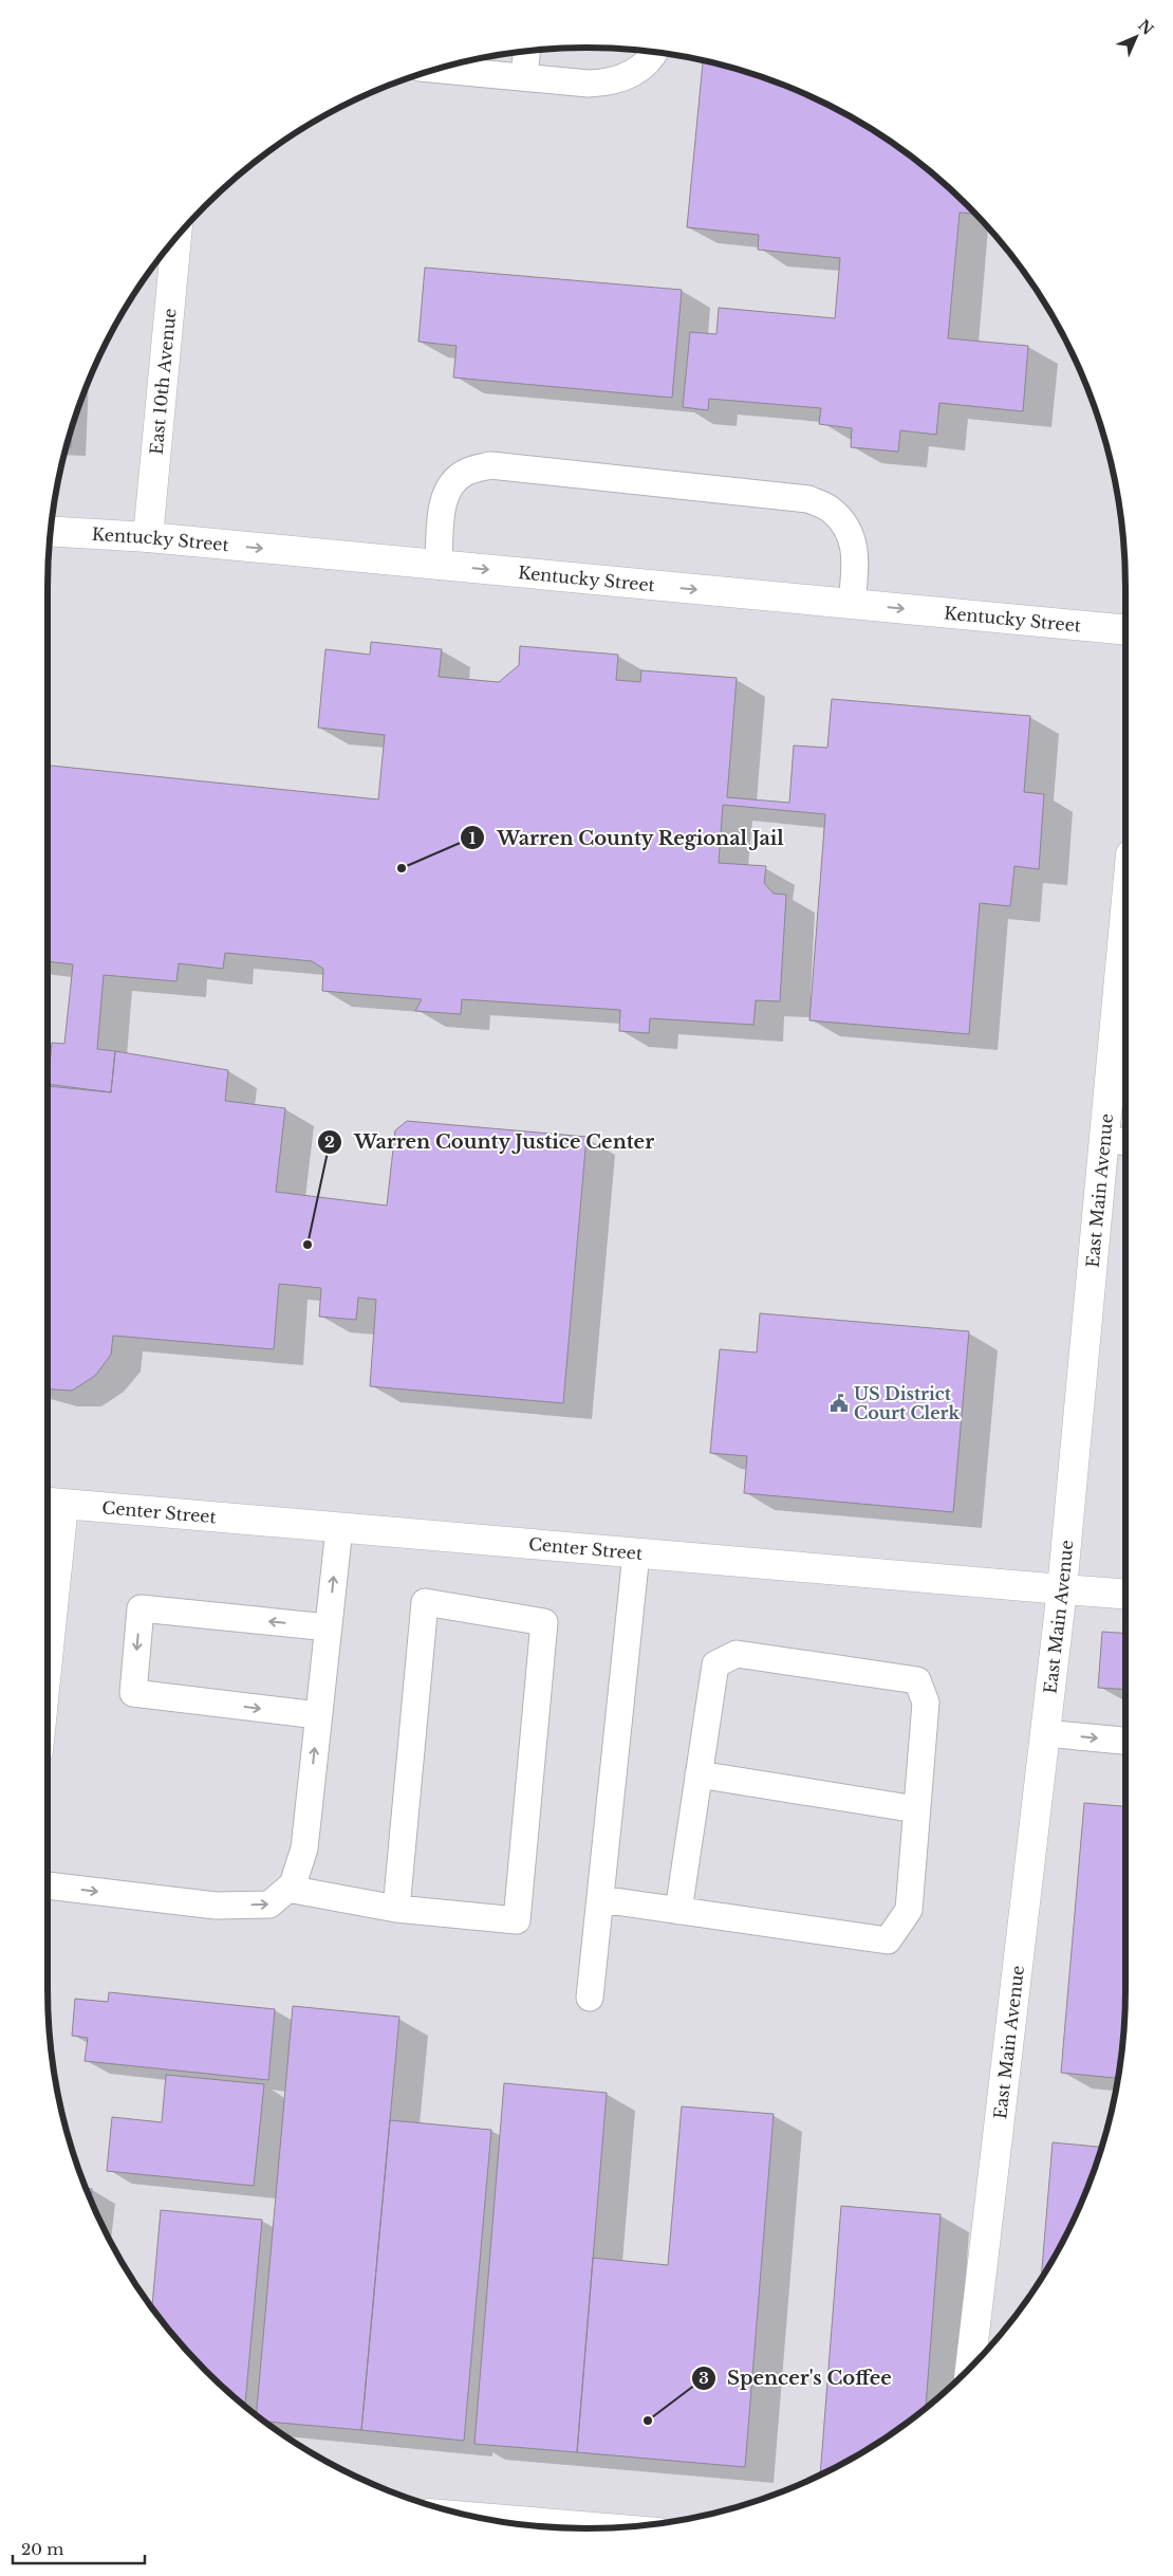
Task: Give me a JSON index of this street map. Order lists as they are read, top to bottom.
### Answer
{
  "streets": {
    "street": [
      "East 10th Avenue",
      "Kentucky Street",
      "East Main Avenue",
      "Center Street"
    ]
  },
  "crossings": [
    ["East 10th Avenue", "Kentucky Street"],
    ["East Main Avenue", "Center Street"]
  ],
  "one_way": ["Kentucky Street"],
  "places": {
    "other": ["Warren County Regional Jail", "Warren County Justice Center", "Spencer's Coffee"],
    "public building": ["US District Court Clerk"]
  },
  "scale_bar": "20 m",
  "north": "top right"
}
